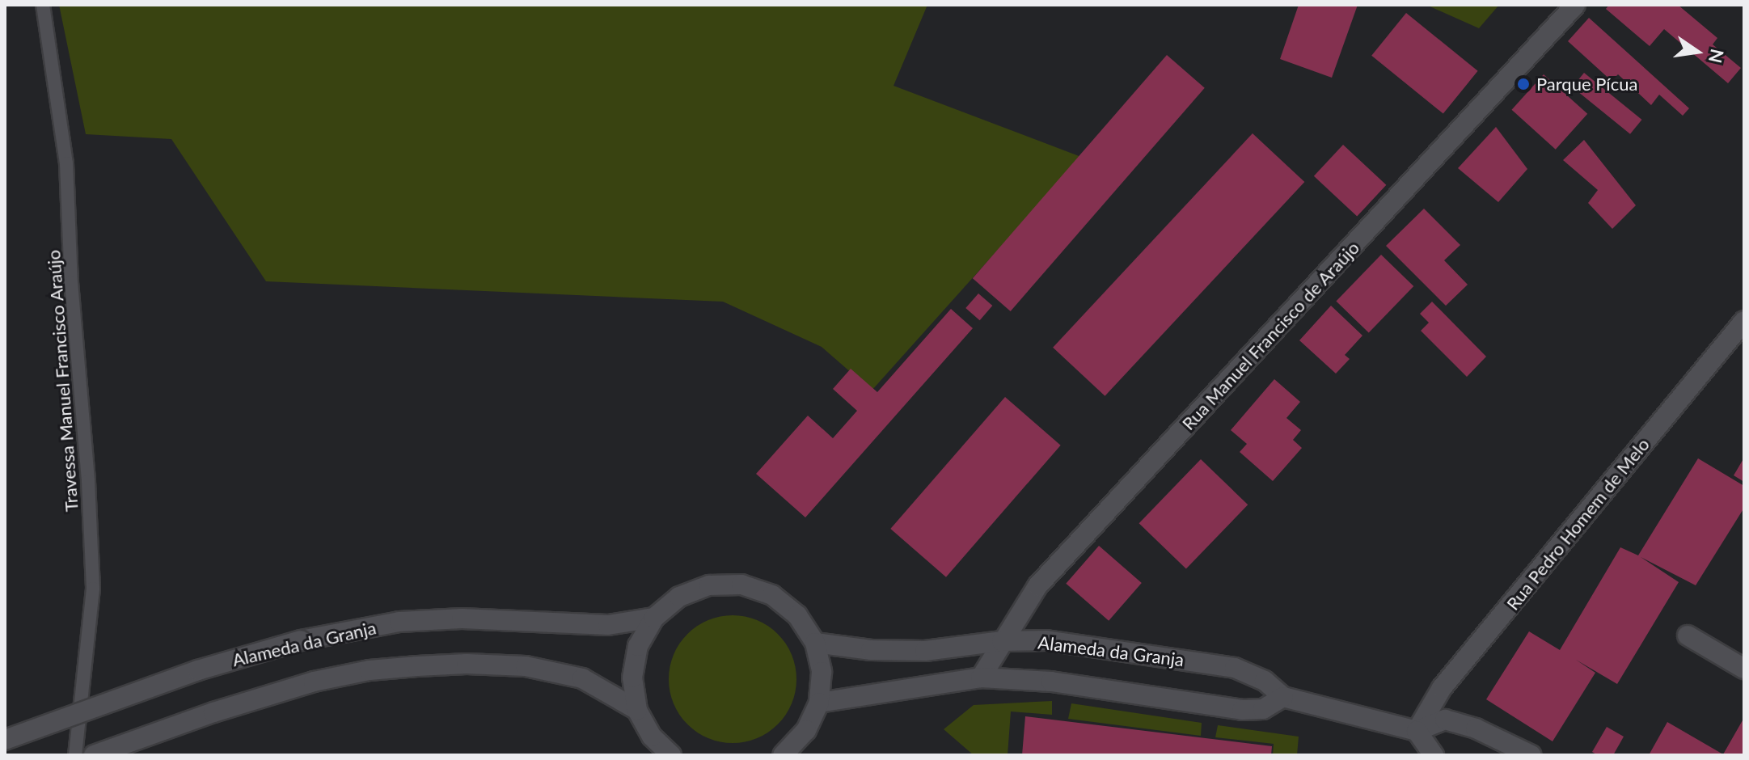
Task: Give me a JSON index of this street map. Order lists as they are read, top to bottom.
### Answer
{
  "streets": {
    "street": ["Rua Manuel Francisco de Araújo", "Rua Pedro Homem de Melo", "Alameda da Granja"],
    "lane": ["Travessa Manuel Francisco Araújo"]
  },
  "crossings": [
    ["Rua Manuel Francisco de Araújo", "Alameda da Granja"],
    ["Rua Pedro Homem de Melo", "Alameda da Granja"]
  ],
  "places": ["Parque Pícua"],
  "north": "right"
}
